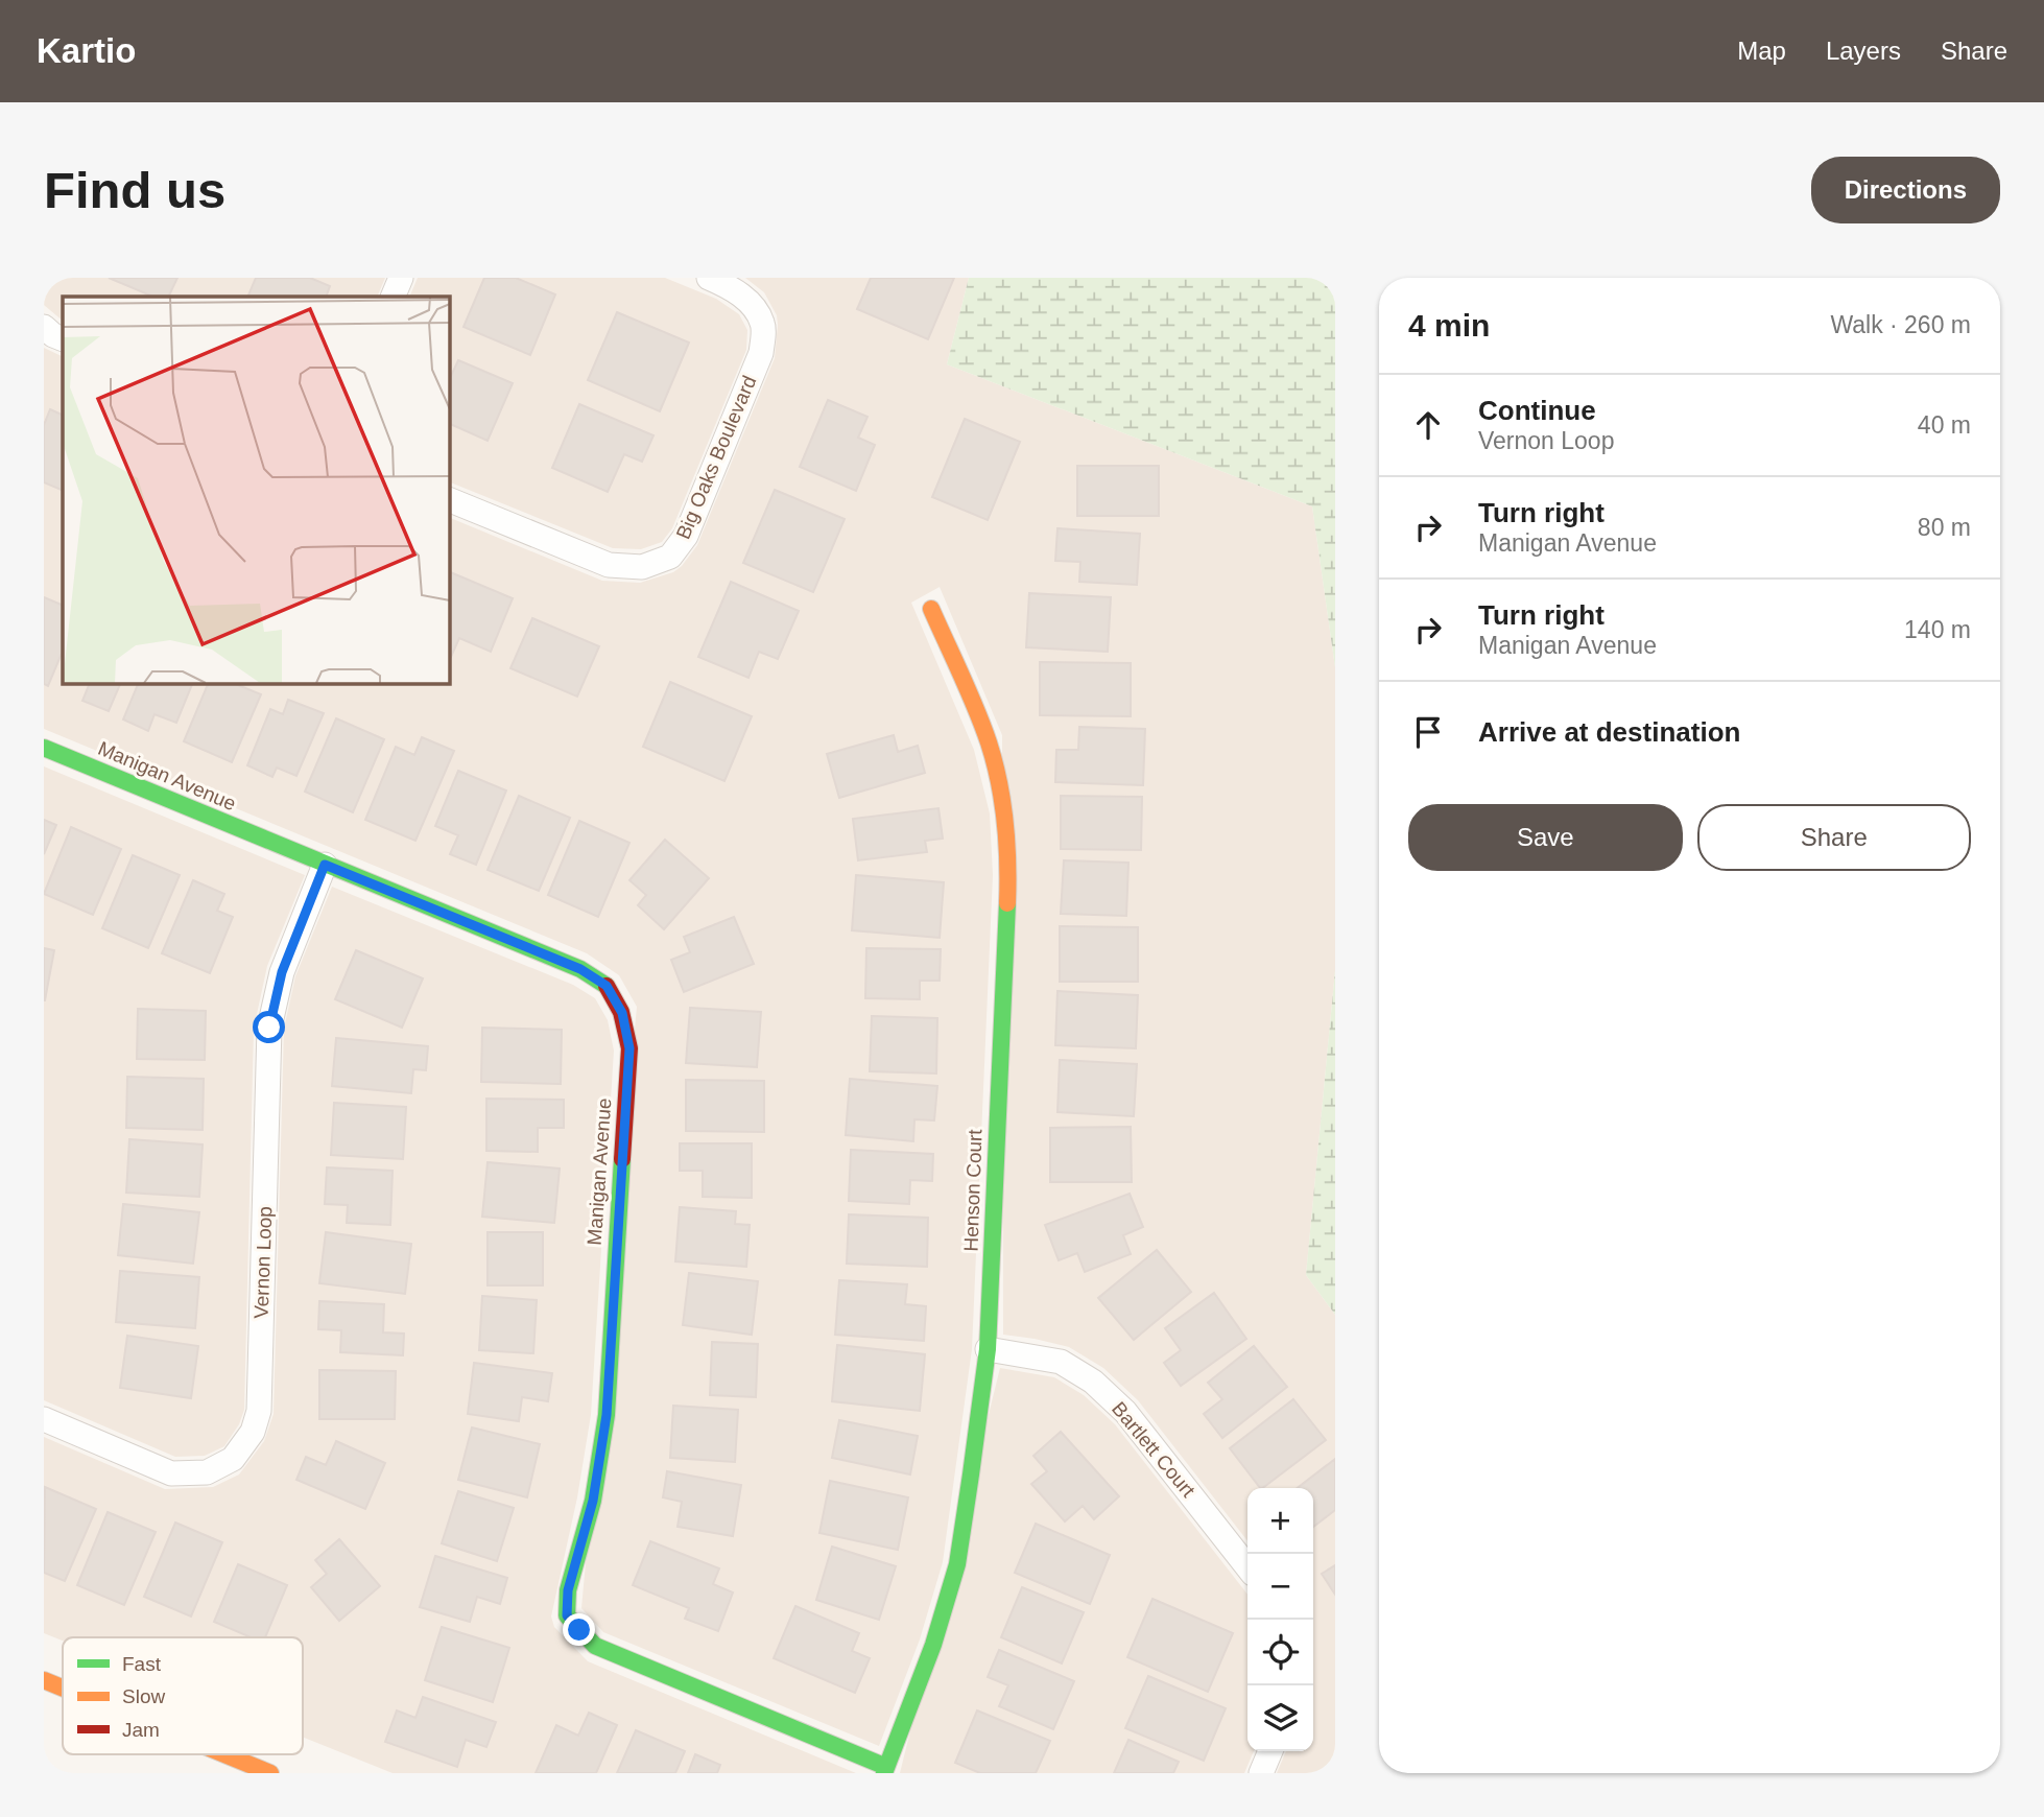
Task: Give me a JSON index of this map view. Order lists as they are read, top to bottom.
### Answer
{
  "streets": {
    "street": [
      "Big Oaks Boulevard",
      "Manigan Avenue",
      "Henson Court",
      "Vernon Loop",
      "Bartlett Court"
    ]
  },
  "crossings": [
    ["Manigan Avenue", "Henson Court"],
    ["Manigan Avenue", "Vernon Loop"],
    ["Henson Court", "Bartlett Court"]
  ],
  "legend": ["Fast", "Slow", "Jam"],
  "page": {
    "header": "Kartio",
    "nav": ["Map", "Layers", "Share"],
    "buttons": [
      "Directions",
      ["Save", "Share"]
    ],
    "title": "Find us",
    "heading": ["4 min", "Walk · 260 m"],
    "list": [
      ["Continue", "Vernon Loop", "40 m"],
      ["Turn right", "Manigan Avenue", "80 m"],
      ["Turn right", "Manigan Avenue", "140 m"],
      "Arrive at destination"
    ],
    "map_buttons": ["+", "−"]
  }
}
